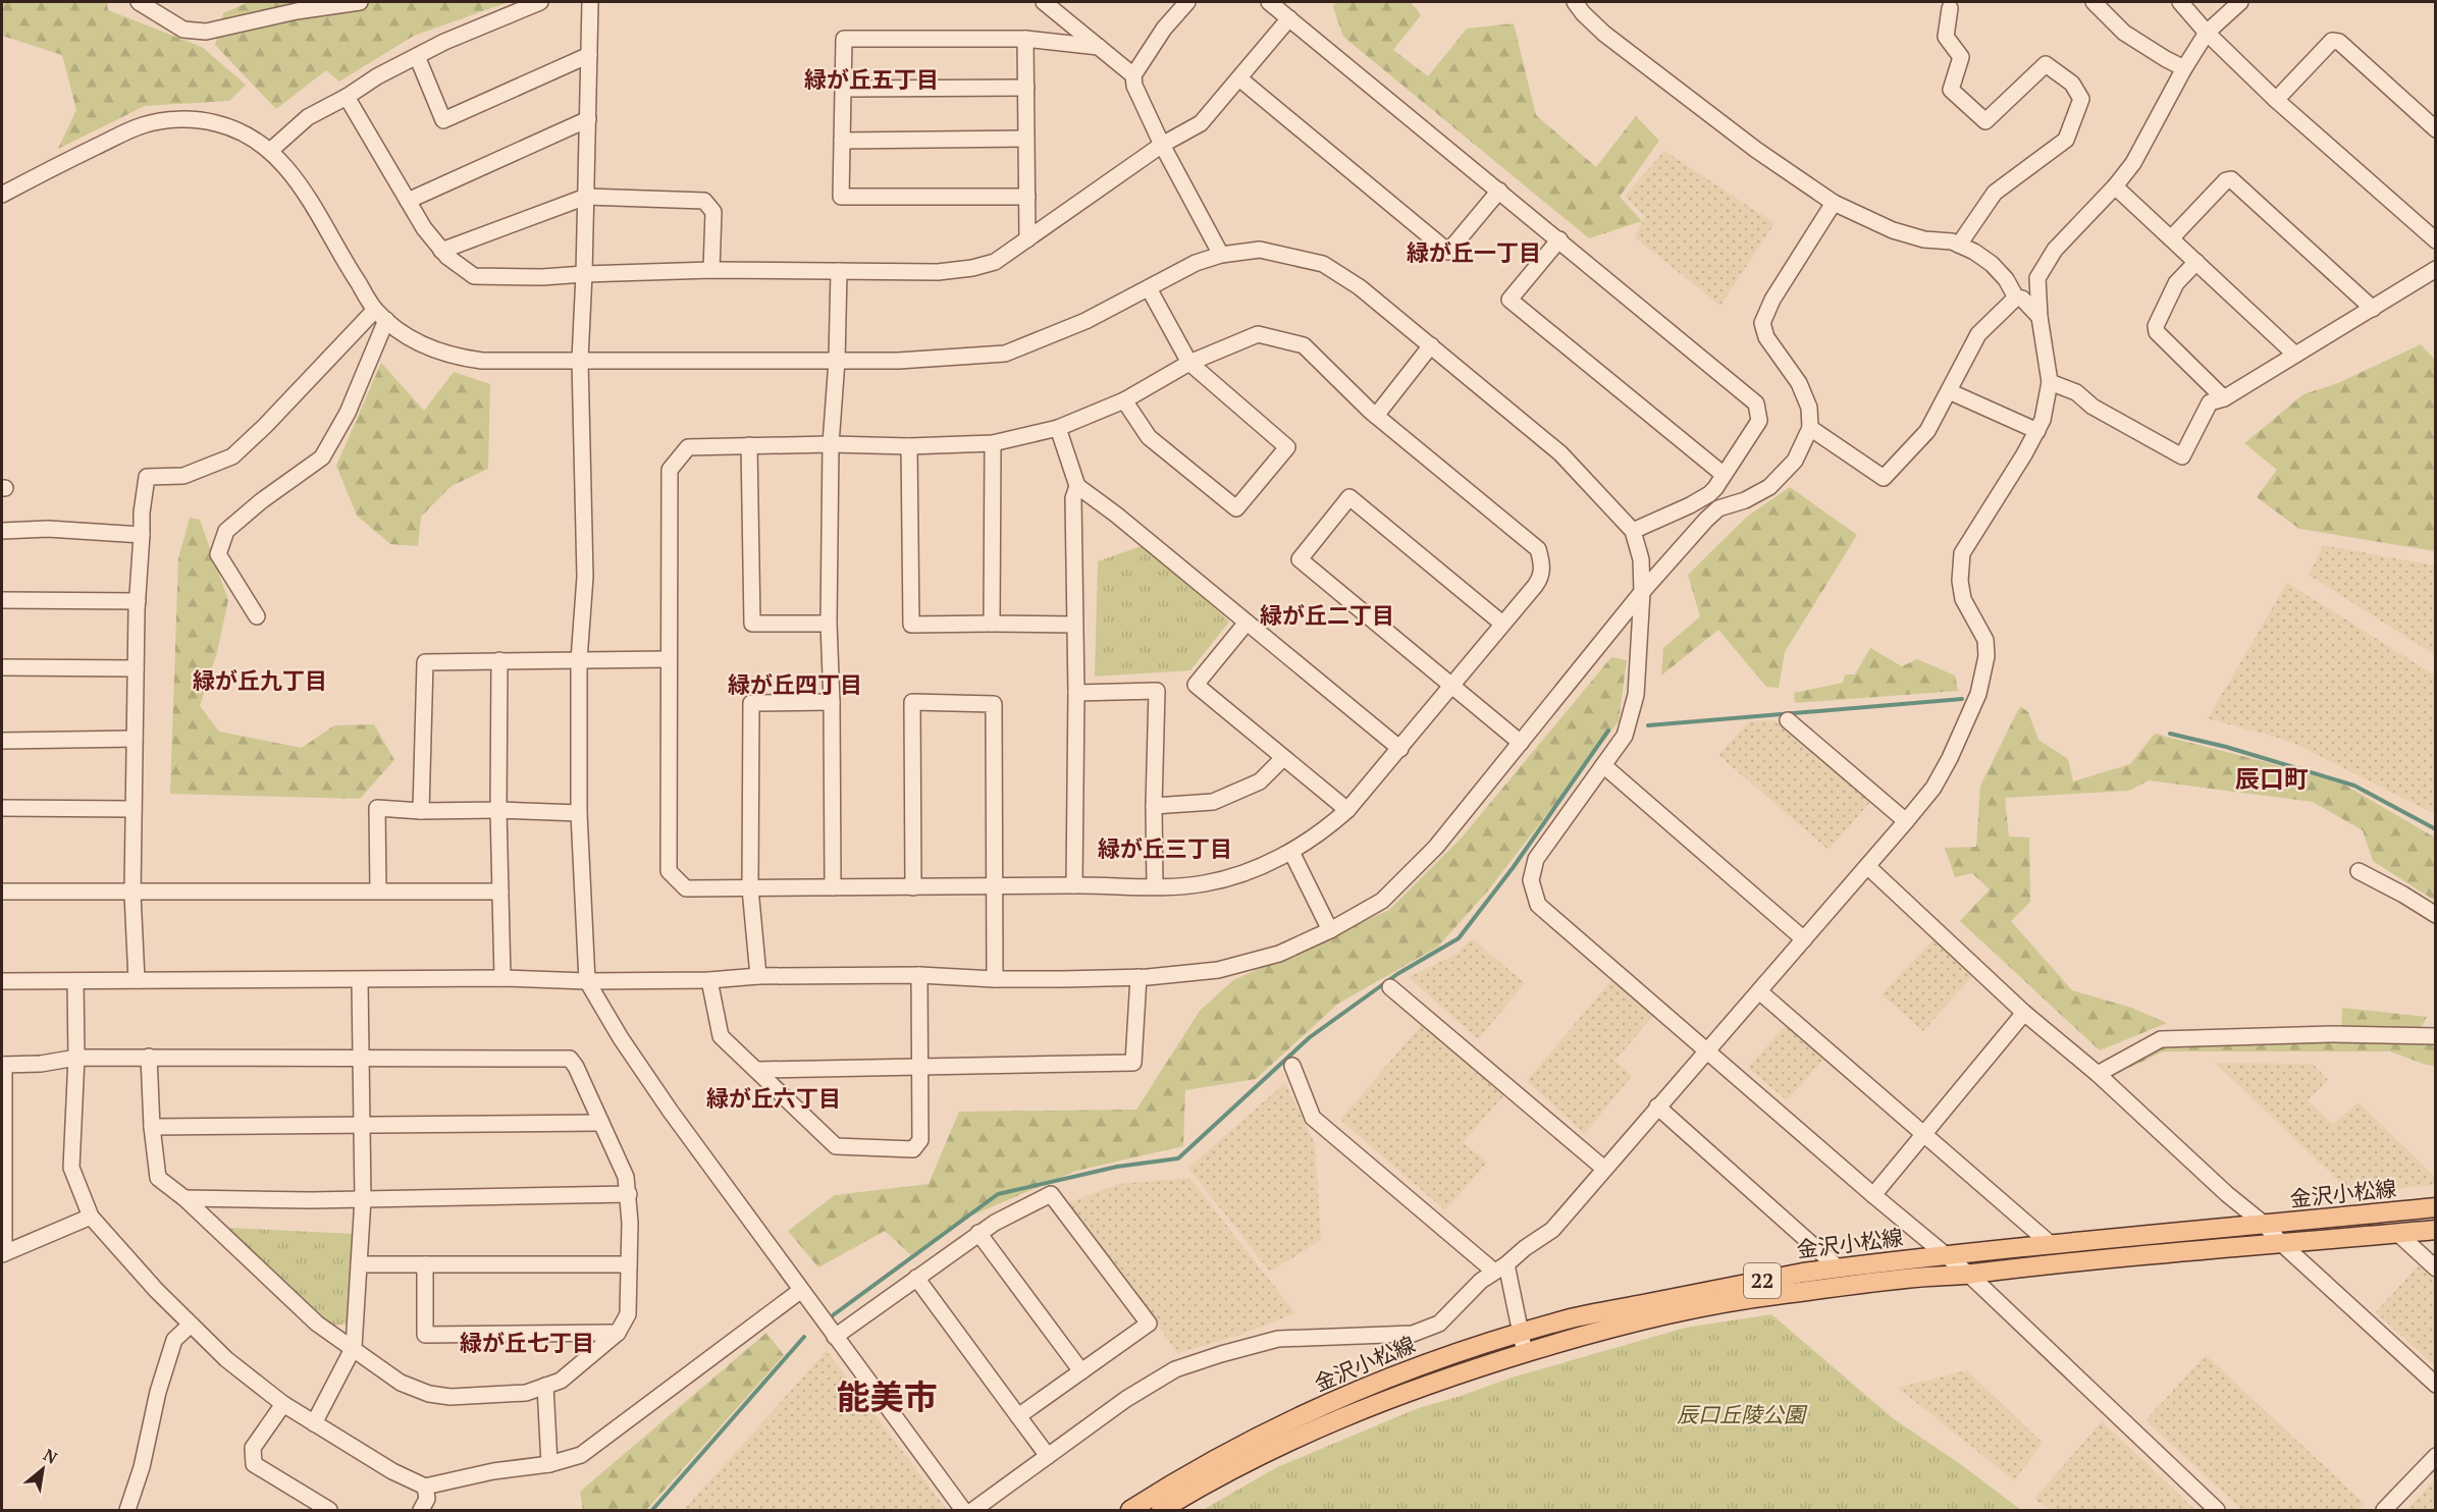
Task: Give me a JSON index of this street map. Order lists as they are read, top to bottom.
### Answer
{
  "streets": {
    "main road": ["金沢小松線", "22"]
  },
  "districts": [
    "緑が丘五丁目",
    "緑が丘一丁目",
    "緑が丘二丁目",
    "緑が丘九丁目",
    "緑が丘四丁目",
    "辰口町",
    "緑が丘三丁目",
    "緑が丘六丁目",
    "緑が丘七丁目",
    "能美市"
  ],
  "parks": ["辰口丘陵公園"],
  "north": "top right"
}
